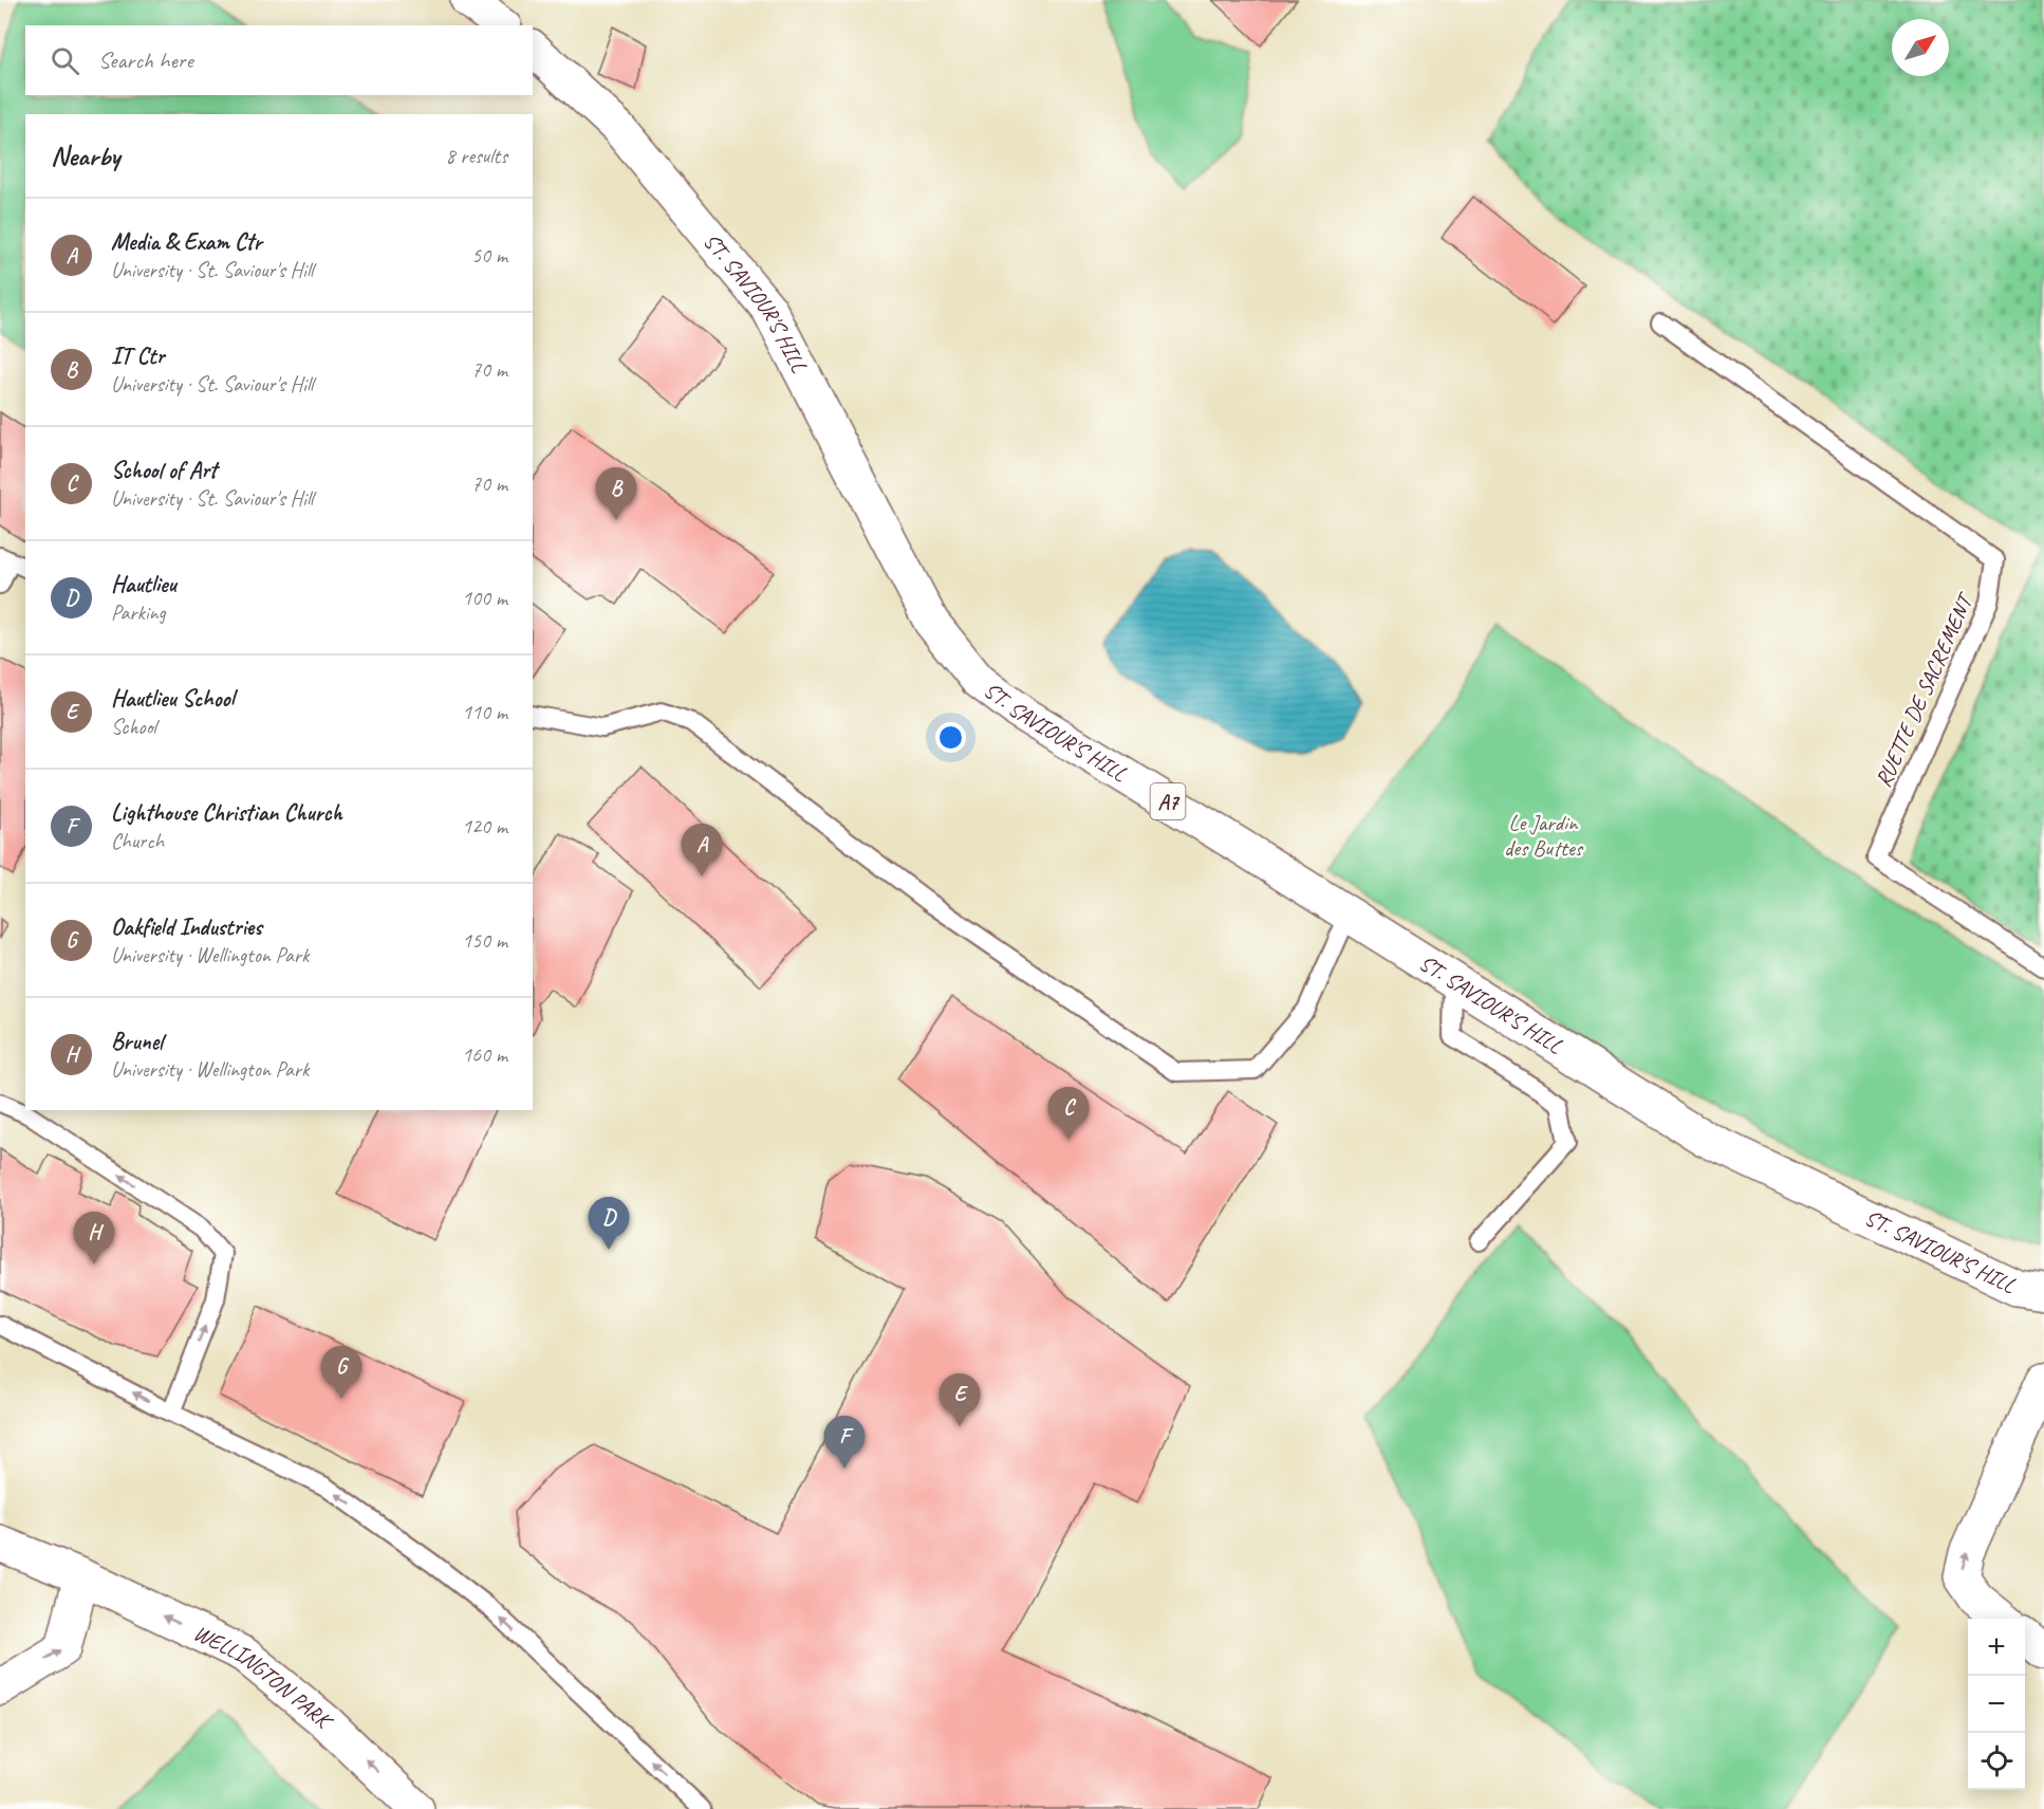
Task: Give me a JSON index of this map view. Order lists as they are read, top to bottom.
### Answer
{
  "streets": {
    "main road": ["ST. SAVIOUR'S HILL", "A7", "WELLINGTON PARK"],
    "lane": ["RUETTE DE SACREMENT"]
  },
  "one_way": ["WELLINGTON PARK"],
  "parks": ["Le Jardin des Buttes"],
  "north": "top right",
  "page": {
    "search": "Search here",
    "heading": ["Nearby", "8 results"],
    "list": [
      {
        "mark": "A",
        "name": "Media & Exam Ctr",
        "note": "University · St. Saviour's Hill",
        "value": "50 m"
      },
      {
        "mark": "B",
        "name": "IT Ctr",
        "note": "University · St. Saviour's Hill",
        "value": "70 m"
      },
      {
        "mark": "C",
        "name": "School of Art",
        "note": "University · St. Saviour's Hill",
        "value": "70 m"
      },
      {
        "mark": "D",
        "name": "Hautlieu",
        "note": "Parking",
        "value": "100 m"
      },
      {
        "mark": "E",
        "name": "Hautlieu School",
        "note": "School",
        "value": "110 m"
      },
      {
        "mark": "F",
        "name": "Lighthouse Christian Church",
        "note": "Church",
        "value": "120 m"
      },
      {
        "mark": "G",
        "name": "Oakfield Industries",
        "note": "University · Wellington Park",
        "value": "150 m"
      },
      {
        "mark": "H",
        "name": "Brunel",
        "note": "University · Wellington Park",
        "value": "160 m"
      }
    ],
    "pins": [
      "B",
      "A",
      "C",
      "D",
      "H",
      "G",
      "E",
      "F"
    ],
    "map_buttons": ["+", "−"]
  }
}
